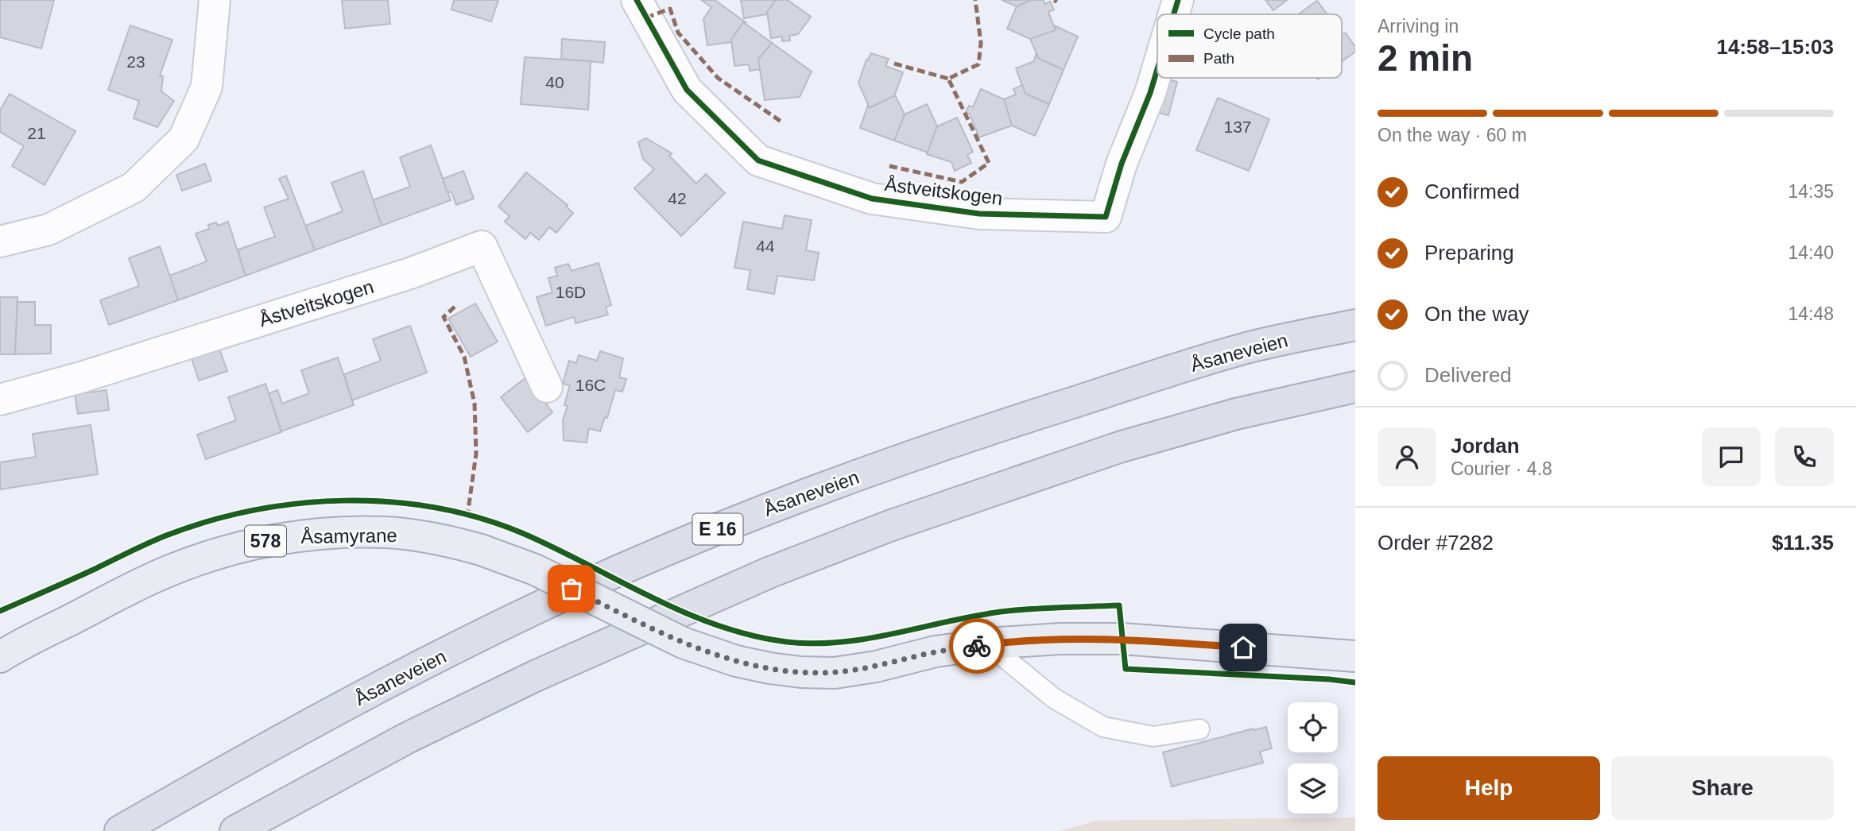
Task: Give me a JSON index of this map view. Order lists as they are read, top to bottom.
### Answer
{
  "streets": {
    "highway": ["Åsaneveien", "E 16"],
    "main road": ["Åsamyrane", "578"],
    "street": ["Åstveitskogen"]
  },
  "crossings": [
    ["Åsamyrane", "578"]
  ],
  "house_numbers": [
    "23",
    "40",
    "137",
    "21",
    "42",
    "44",
    "16D",
    "16C"
  ],
  "legend": ["Cycle path", "Path"],
  "page": {
    "heading": ["2 min", "Arriving in", "14:58–15:03"],
    "panel": [
      "Jordan",
      "Courier · 4.8",
      "Order #7282",
      "$11.35"
    ],
    "bar": "On the way · 60 m",
    "list": [
      ["Confirmed", "14:35"],
      ["Preparing", "14:40"],
      ["On the way", "14:48"],
      "Delivered"
    ],
    "buttons": ["Help", "Share"]
  }
}
